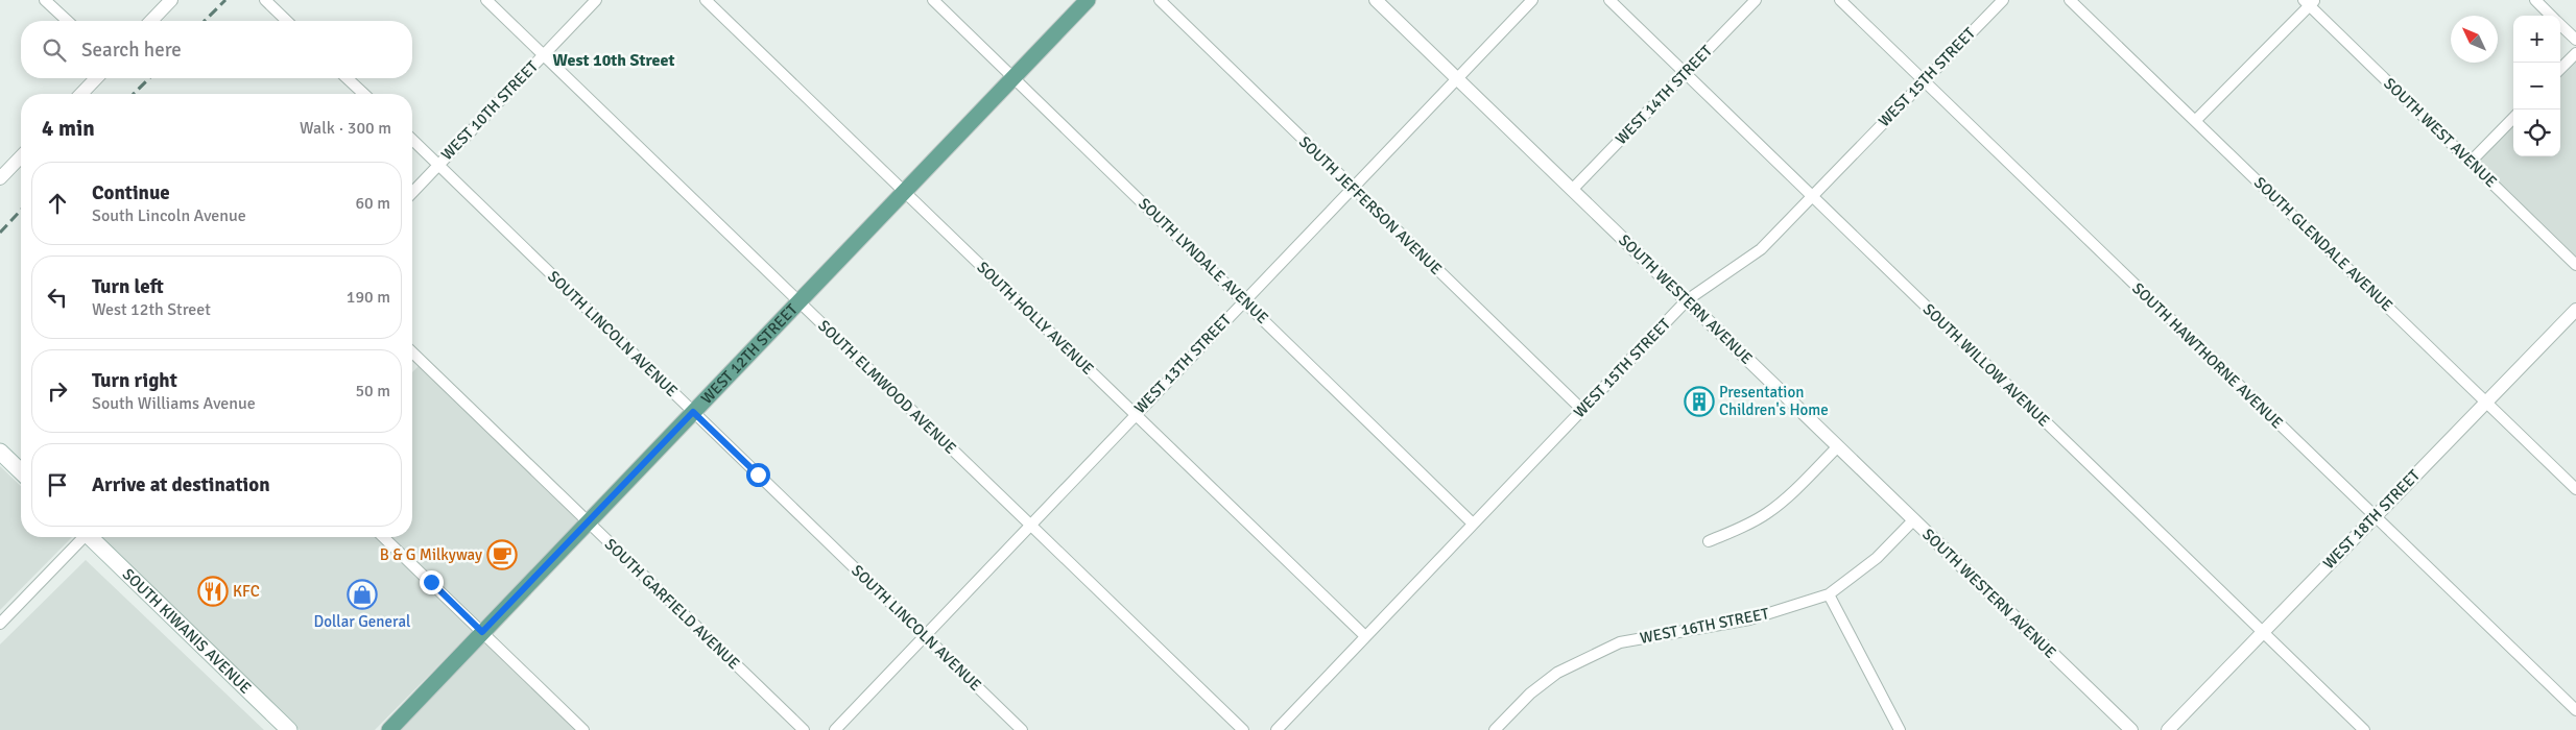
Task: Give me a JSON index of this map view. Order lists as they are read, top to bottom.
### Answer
{
  "streets": {
    "main road": ["WEST 12TH STREET", "SOUTH KIWANIS AVENUE"],
    "street": [
      "WEST 15TH STREET",
      "WEST 14TH STREET",
      "WEST 10TH STREET",
      "SOUTH WEST AVENUE",
      "SOUTH JEFFERSON AVENUE",
      "SOUTH GLENDALE AVENUE",
      "SOUTH LYNDALE AVENUE",
      "SOUTH WESTERN AVENUE",
      "SOUTH HOLLY AVENUE",
      "SOUTH LINCOLN AVENUE",
      "SOUTH HAWTHORNE AVENUE",
      "WEST 13TH STREET",
      "SOUTH WILLOW AVENUE",
      "SOUTH ELMWOOD AVENUE",
      "WEST 18TH STREET",
      "SOUTH GARFIELD AVENUE",
      "WEST 16TH STREET"
    ]
  },
  "crossings": [
    ["WEST 15TH STREET", "SOUTH JEFFERSON AVENUE"],
    ["WEST 15TH STREET", "SOUTH LYNDALE AVENUE"],
    ["WEST 15TH STREET", "SOUTH WESTERN AVENUE"],
    ["WEST 15TH STREET", "SOUTH HOLLY AVENUE"],
    ["WEST 15TH STREET", "SOUTH HAWTHORNE AVENUE"],
    ["WEST 15TH STREET", "SOUTH WILLOW AVENUE"],
    ["WEST 14TH STREET", "SOUTH WESTERN AVENUE"],
    ["WEST 14TH STREET", "SOUTH WILLOW AVENUE"],
    ["WEST 10TH STREET", "SOUTH LINCOLN AVENUE"],
    ["WEST 10TH STREET", "SOUTH ELMWOOD AVENUE"],
    ["SOUTH JEFFERSON AVENUE", "WEST 13TH STREET"],
    ["SOUTH GLENDALE AVENUE", "WEST 18TH STREET"],
    ["SOUTH LYNDALE AVENUE", "WEST 12TH STREET"],
    ["SOUTH LYNDALE AVENUE", "WEST 13TH STREET"],
    ["SOUTH WESTERN AVENUE", "WEST 13TH STREET"],
    ["SOUTH WESTERN AVENUE", "WEST 16TH STREET"],
    ["SOUTH HOLLY AVENUE", "WEST 12TH STREET"],
    ["SOUTH HOLLY AVENUE", "WEST 13TH STREET"],
    ["SOUTH LINCOLN AVENUE", "WEST 12TH STREET"],
    ["SOUTH LINCOLN AVENUE", "WEST 13TH STREET"],
    ["WEST 12TH STREET", "SOUTH ELMWOOD AVENUE"],
    ["WEST 12TH STREET", "SOUTH GARFIELD AVENUE"],
    ["SOUTH HAWTHORNE AVENUE", "WEST 18TH STREET"],
    ["WEST 13TH STREET", "SOUTH ELMWOOD AVENUE"],
    ["SOUTH WILLOW AVENUE", "WEST 18TH STREET"]
  ],
  "districts": ["West 10th Street"],
  "places": {
    "building": ["Presentation Children's Home"],
    "cafe": ["B & G Milkyway"],
    "restaurant": ["KFC"],
    "shop": ["Dollar General"]
  },
  "north": "top left",
  "page": {
    "map_buttons": ["+", "−"],
    "search": "Search here",
    "heading": ["4 min", "Walk · 300 m"],
    "list": [
      ["Continue", "South Lincoln Avenue", "60 m"],
      ["Turn left", "West 12th Street", "190 m"],
      ["Turn right", "South Williams Avenue", "50 m"],
      "Arrive at destination"
    ]
  }
}
